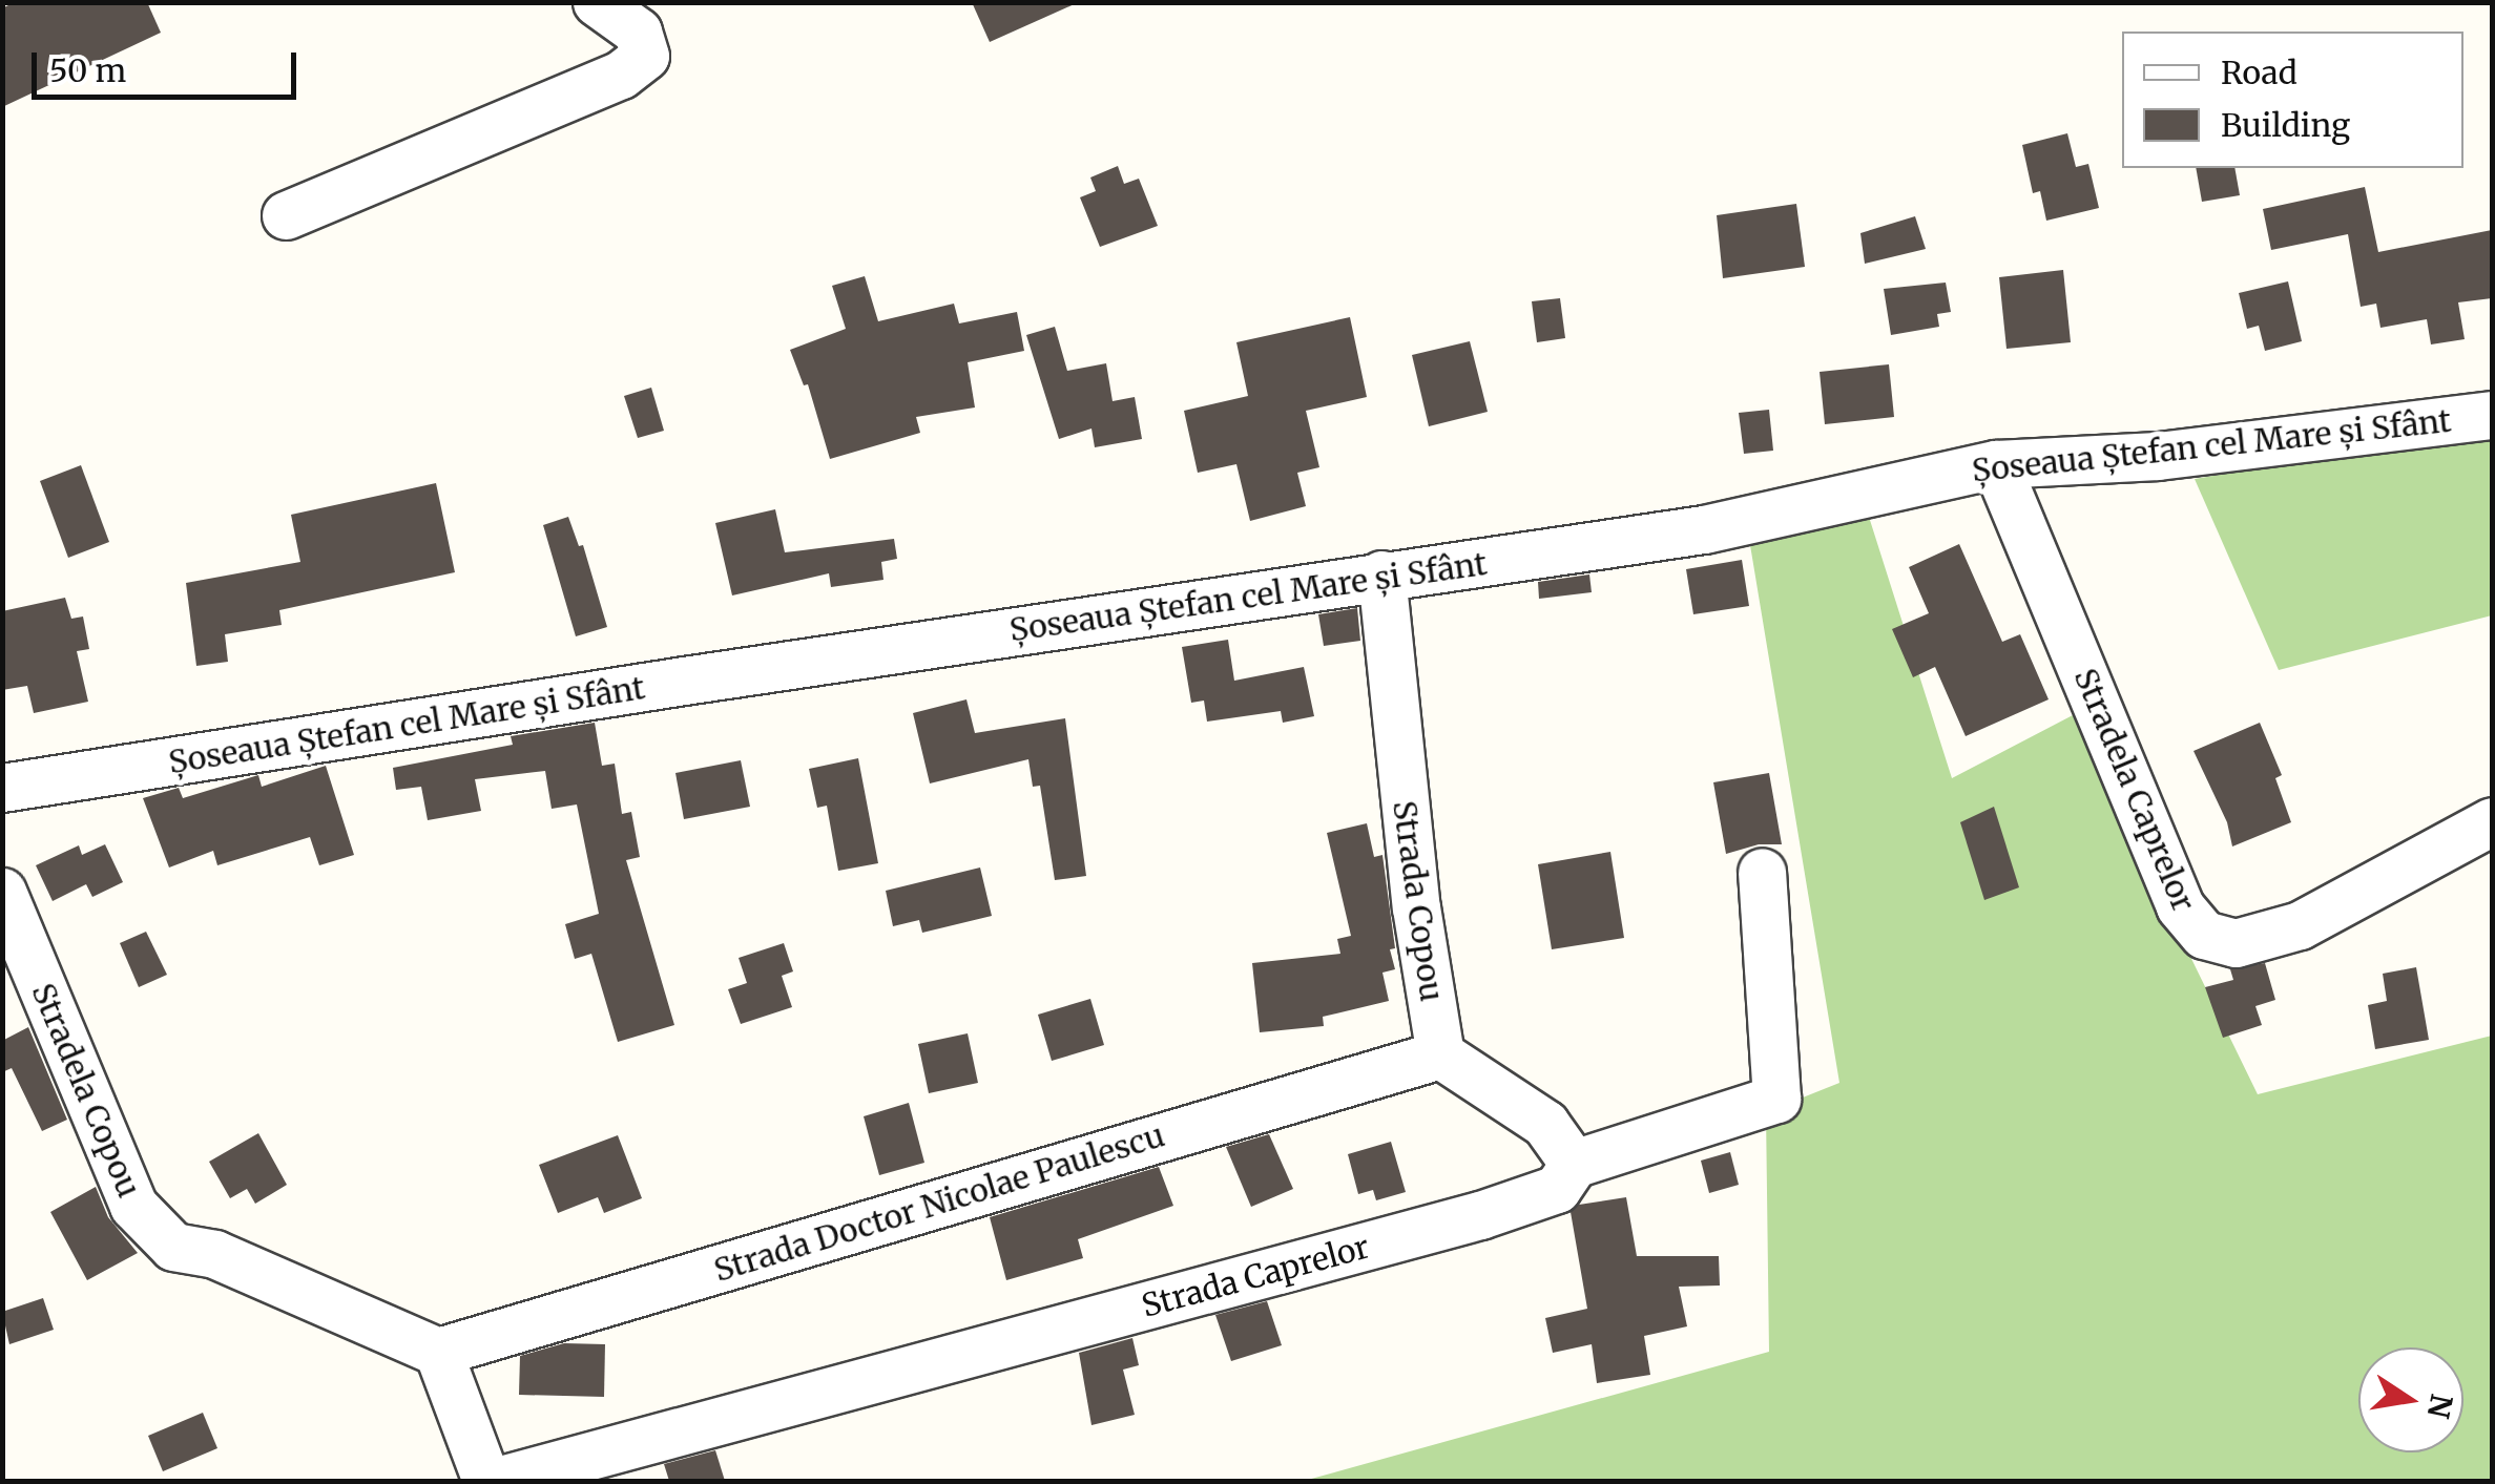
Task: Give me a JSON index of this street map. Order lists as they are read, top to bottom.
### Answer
{
  "streets": {
    "street": [
      "Șoseaua Ștefan cel Mare și Sfânt",
      "Stradela Caprelor",
      "Strada Copou",
      "Stradela Copou",
      "Strada Doctor Nicolae Paulescu",
      "Strada Caprelor"
    ]
  },
  "crossings": [
    ["Șoseaua Ștefan cel Mare și Sfânt", "Stradela Caprelor"],
    ["Șoseaua Ștefan cel Mare și Sfânt", "Strada Copou"],
    ["Strada Copou", "Strada Doctor Nicolae Paulescu"],
    ["Stradela Copou", "Strada Doctor Nicolae Paulescu"]
  ],
  "legend": ["Road", "Building"],
  "scale_bar": "50 m",
  "north": "right"
}
